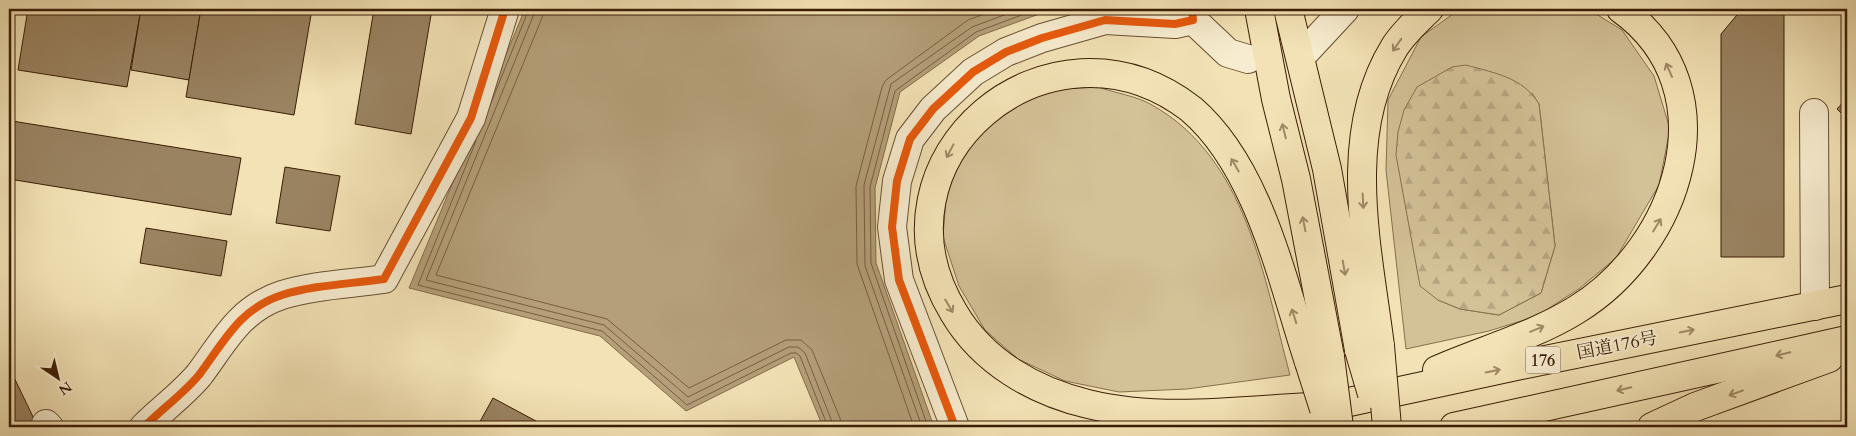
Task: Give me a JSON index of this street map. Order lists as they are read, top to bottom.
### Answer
{
  "streets": {
    "highway": ["国道176号", "176"]
  },
  "north": "bottom right"
}
